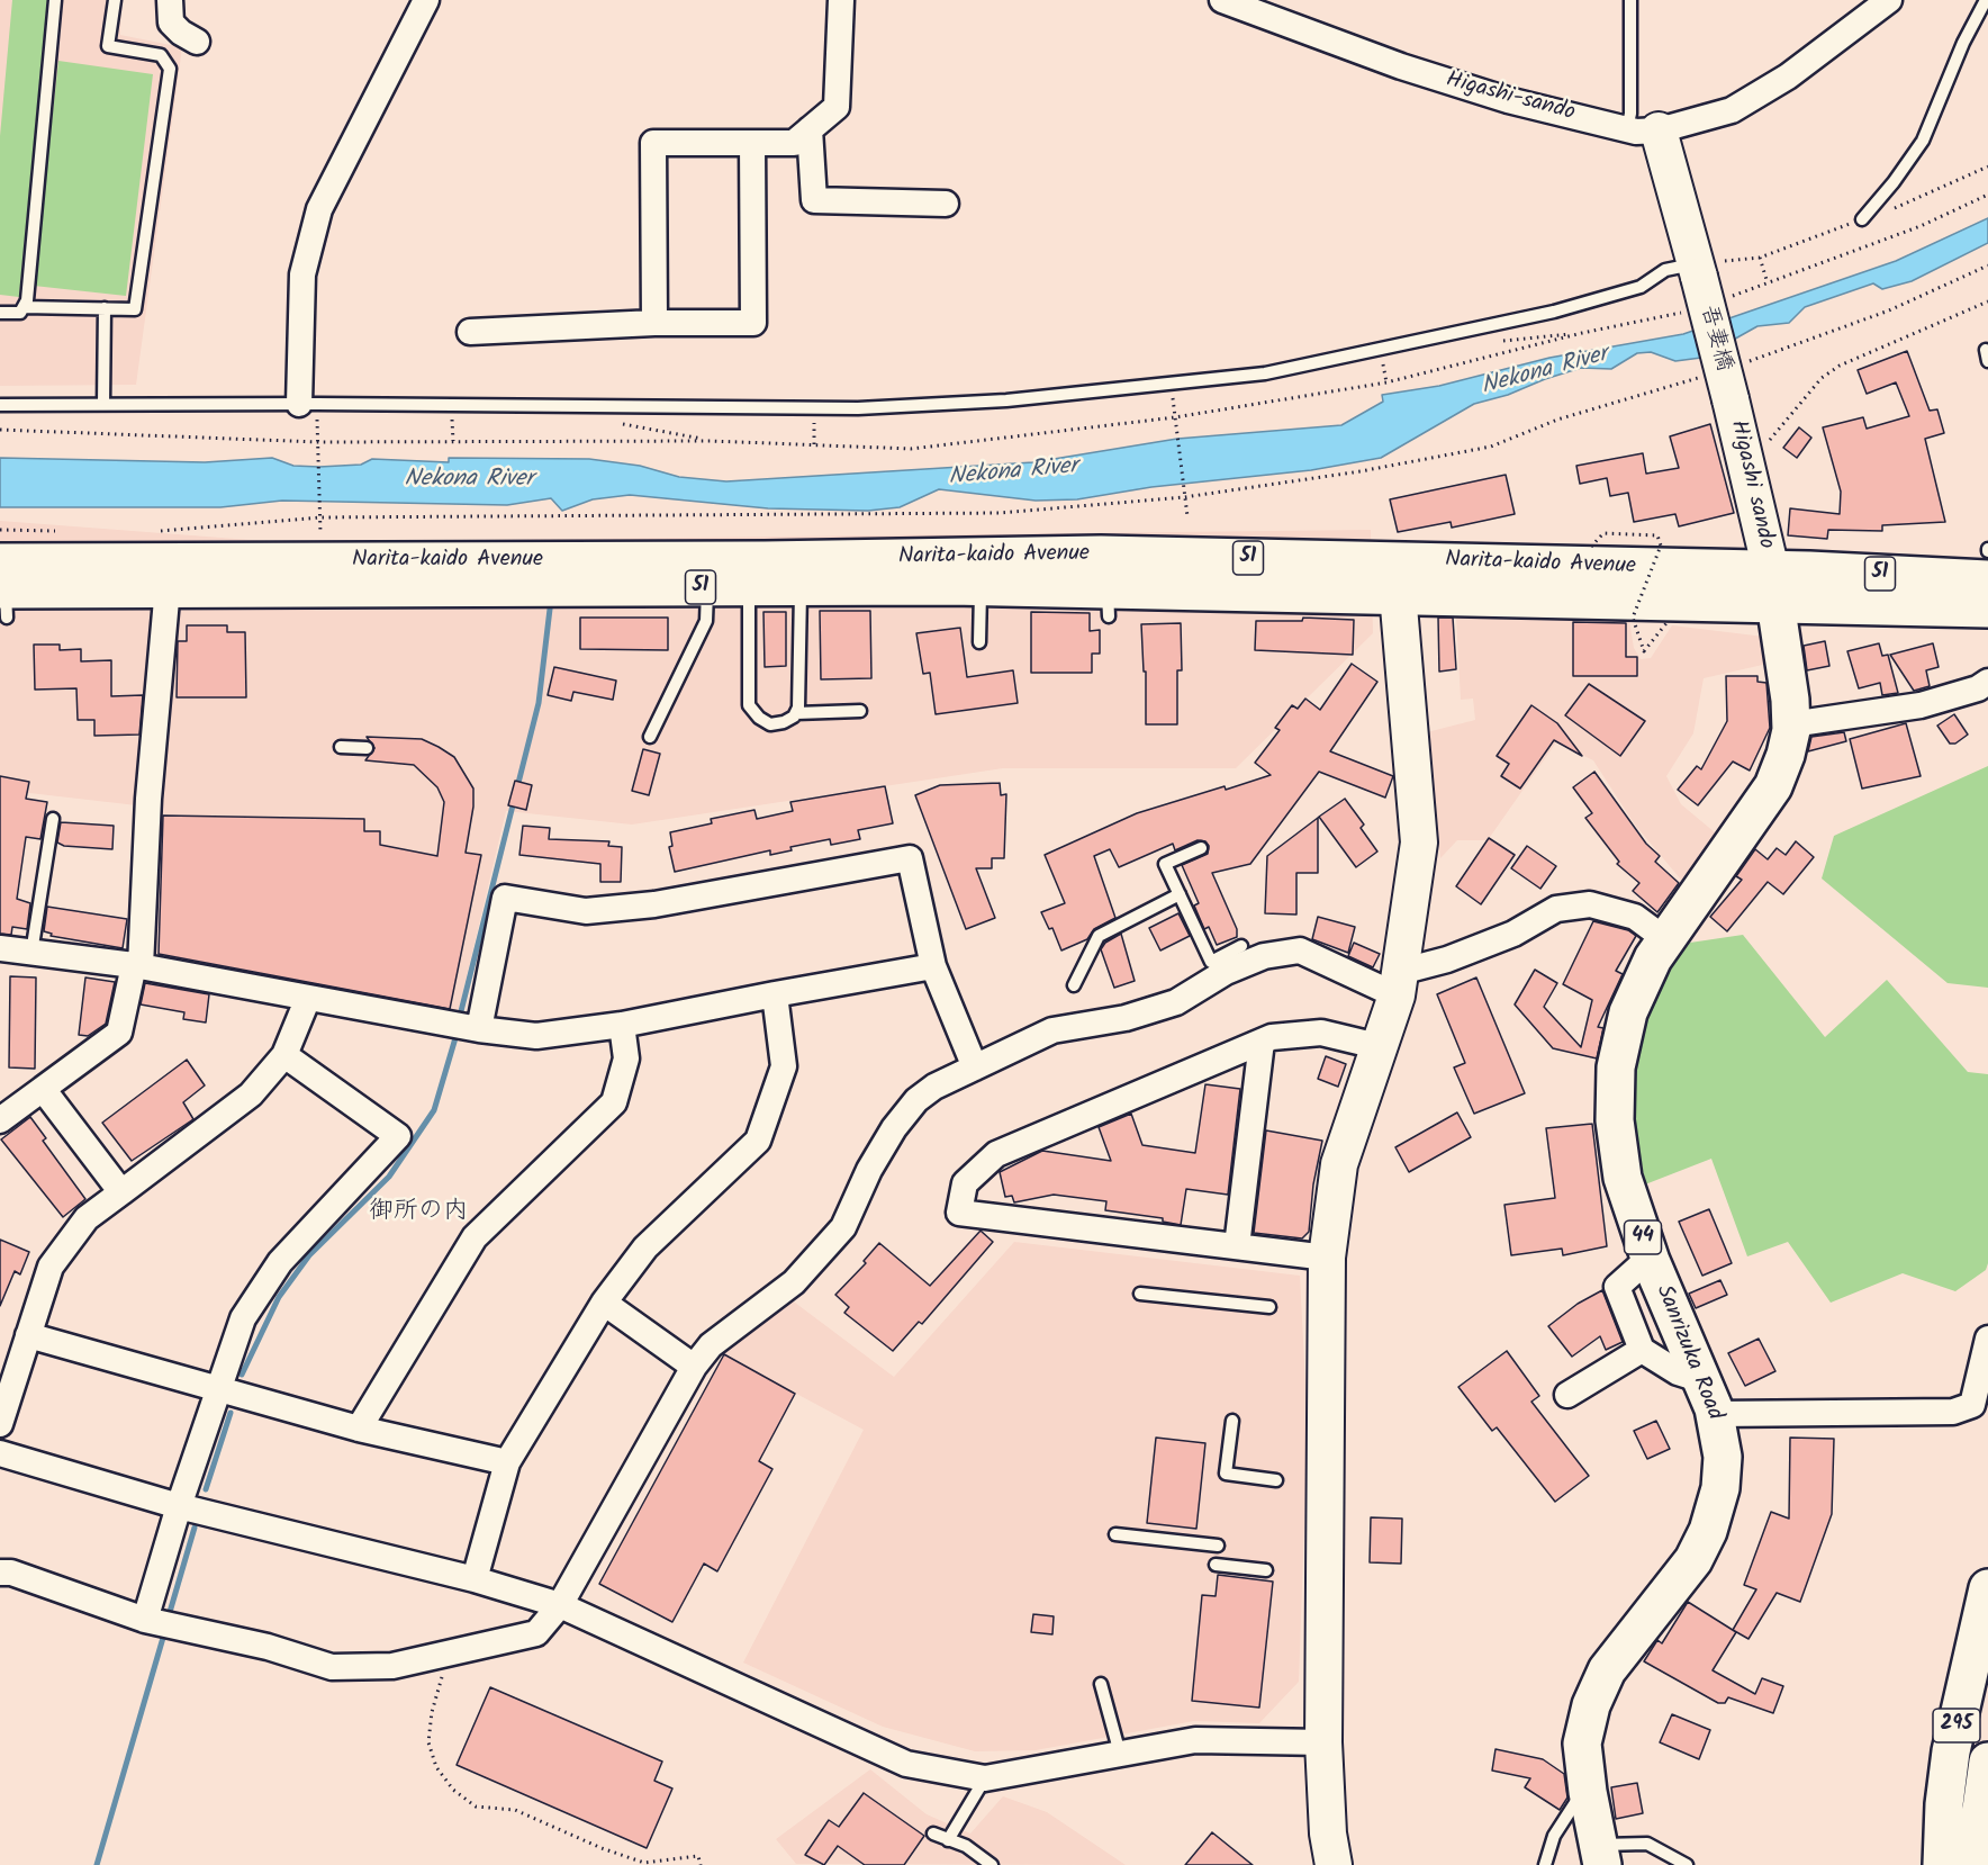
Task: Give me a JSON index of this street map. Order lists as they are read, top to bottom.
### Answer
{
  "streets": {
    "main road": [
      "Narita-kaido Avenue",
      "51",
      "44",
      "Sanrizuka Road",
      "295"
    ],
    "street": ["Higashi-sando", "吾妻橋", "Higashi sando"]
  },
  "crossings": [
    ["吾妻橋", "Higashi sando"],
    ["Higashi sando", "Narita-kaido Avenue"],
    ["Higashi sando", "Sanrizuka Road"],
    ["Narita-kaido Avenue", "Sanrizuka Road"]
  ],
  "districts": ["御所の内"],
  "water": ["Nekona River"]
}
